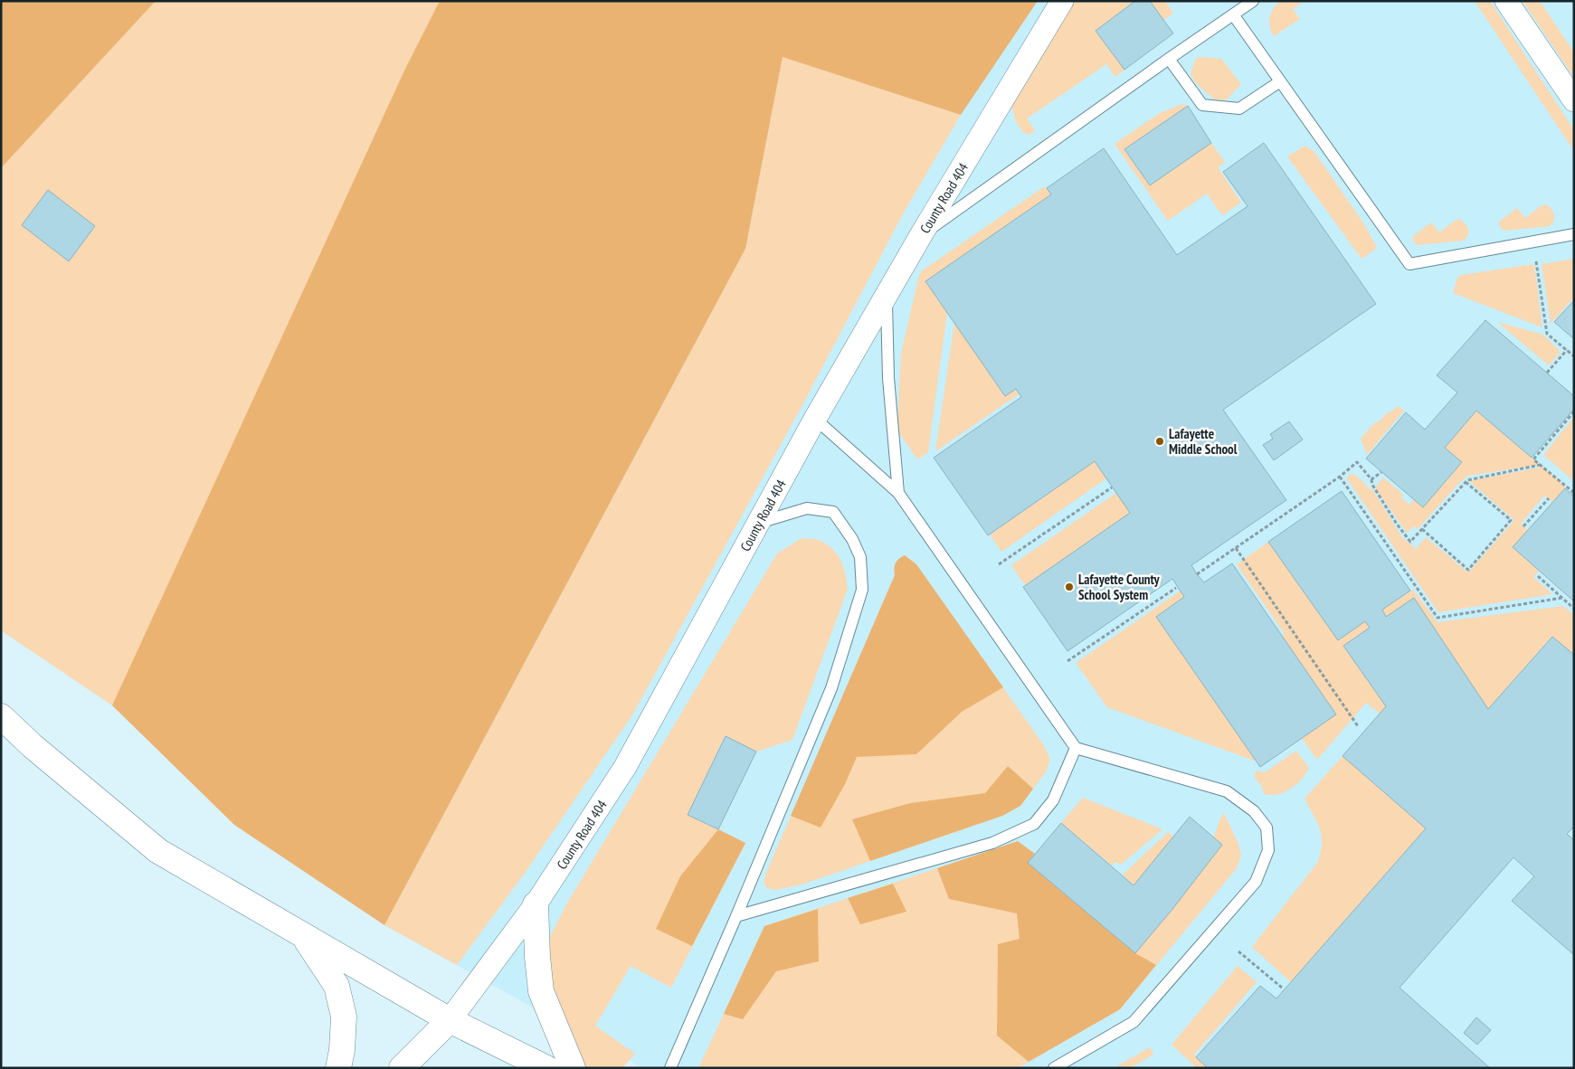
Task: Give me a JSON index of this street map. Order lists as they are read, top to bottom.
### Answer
{
  "streets": {
    "street": ["County Road 404"]
  },
  "places": ["Lafayette Middle School", "Lafayette County School System"]
}
